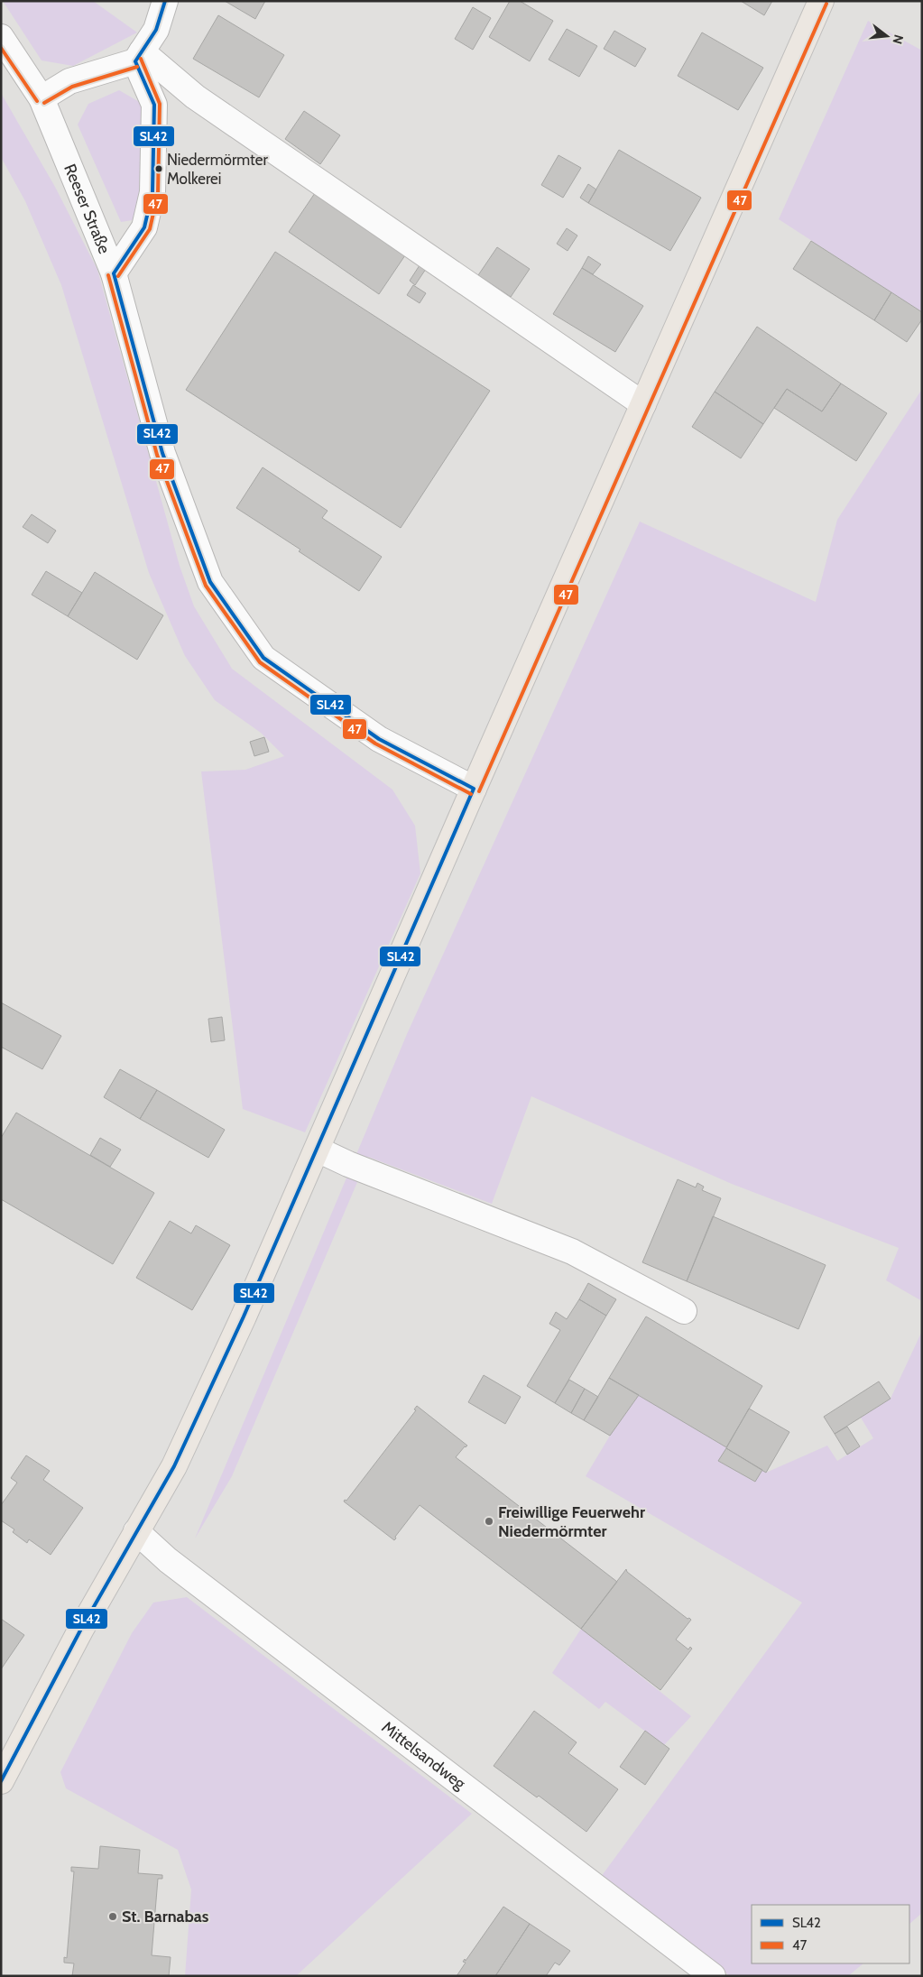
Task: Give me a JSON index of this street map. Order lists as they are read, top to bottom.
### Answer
{
  "streets": {
    "street": ["Reeser Straße", "Mittelsandweg"]
  },
  "places": ["Niedermörmter Molkerei", "Freiwillige Feuerwehr Niedermörmter", "St. Barnabas"],
  "lines": ["transit line SL42", "transit line 47"],
  "legend": ["SL42", "47"],
  "north": "right"
}
